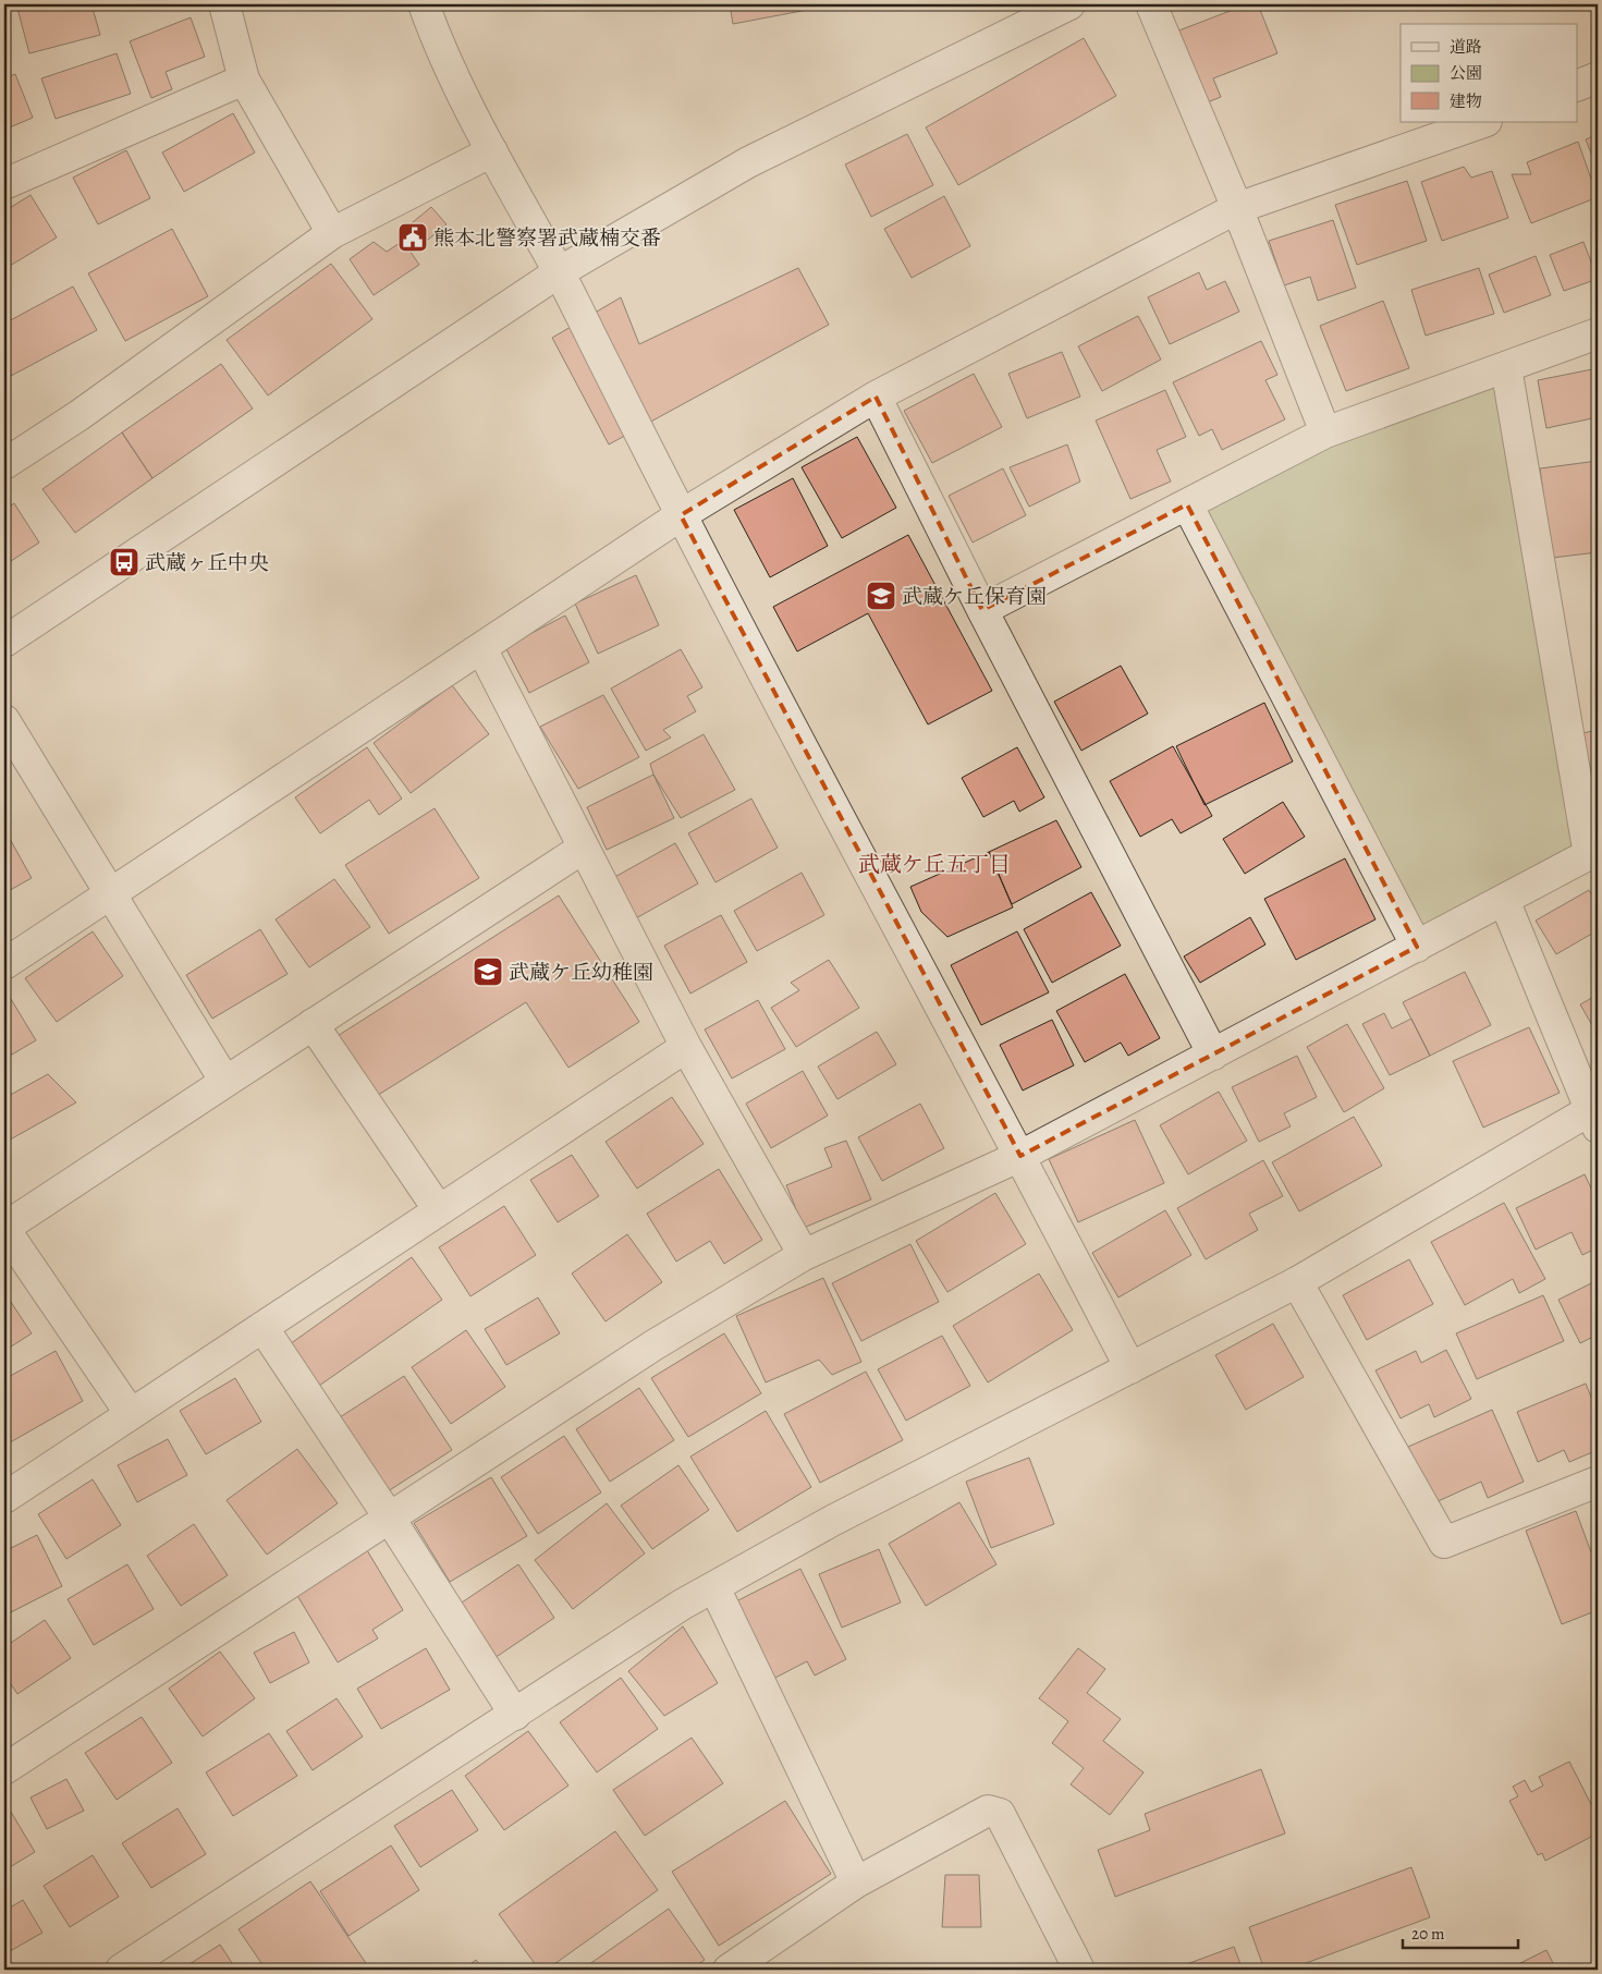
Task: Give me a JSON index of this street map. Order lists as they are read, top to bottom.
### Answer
{
  "districts": ["武蔵ケ丘五丁目"],
  "places": {
    "public building": ["熊本北警察署武蔵楠交番"],
    "bus stop": ["武蔵ヶ丘中央"],
    "school or university": ["武蔵ケ丘保育園", "武蔵ケ丘幼稚園"]
  },
  "legend": ["道路", "公園", "建物"],
  "scale_bar": "20 m"
}
